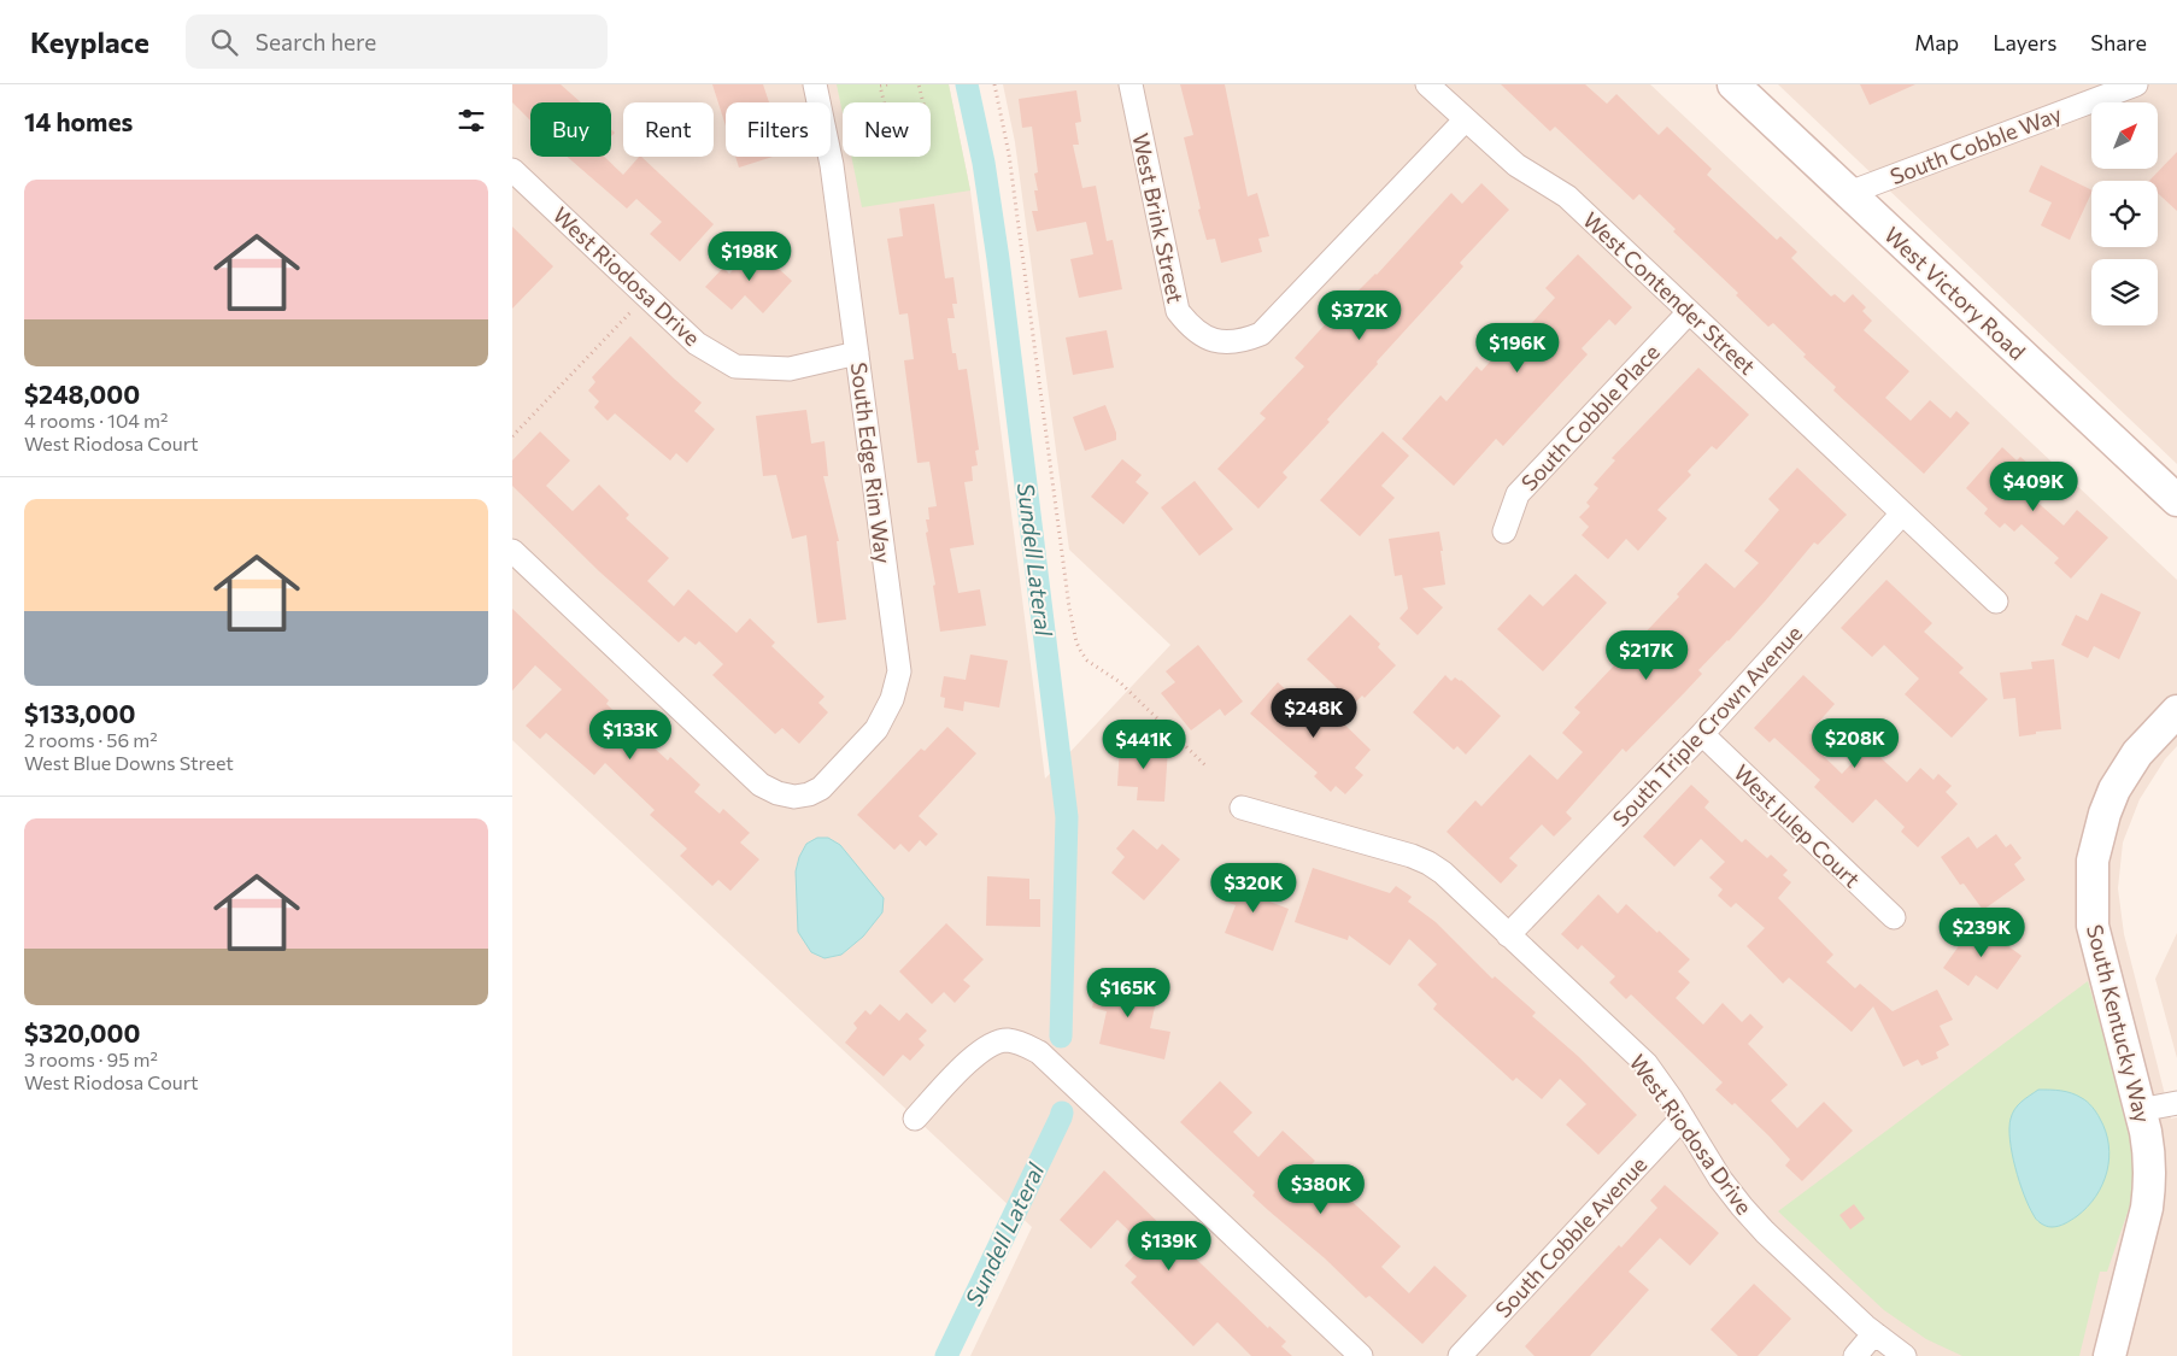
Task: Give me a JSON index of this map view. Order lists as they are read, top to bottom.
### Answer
{
  "streets": {
    "street": [
      "South Cobble Way",
      "West Brink Street",
      "West Riodosa Drive",
      "West Contender Street",
      "West Victory Road",
      "South Cobble Place",
      "South Edge Rim Way",
      "South Triple Crown Avenue",
      "West Julep Court",
      "South Kentucky Way",
      "South Cobble Avenue"
    ]
  },
  "crossings": [
    ["South Cobble Way", "West Victory Road"],
    ["West Brink Street", "West Contender Street"],
    ["West Riodosa Drive", "South Edge Rim Way"],
    ["West Riodosa Drive", "South Triple Crown Avenue"],
    ["West Riodosa Drive", "South Cobble Avenue"],
    ["West Contender Street", "South Cobble Place"],
    ["West Contender Street", "South Triple Crown Avenue"],
    ["South Triple Crown Avenue", "West Julep Court"]
  ],
  "water": ["Sundell Lateral"],
  "north": "top right",
  "page": {
    "header": "Keyplace",
    "search": "Search here",
    "nav": ["Map", "Layers", "Share"],
    "heading": "14 homes",
    "chip": [
      "Buy",
      "Rent",
      "Filters",
      "New"
    ],
    "list": [
      {
        "name": "$248,000",
        "note": "4 rooms · 104 m² · West Riodosa Court"
      },
      {
        "name": "$133,000",
        "note": "2 rooms · 56 m² · West Blue Downs Street"
      },
      {
        "name": "$320,000",
        "note": "3 rooms · 95 m² · West Riodosa Court"
      }
    ],
    "price": [
      "$198K",
      "$372K",
      "$196K",
      "$409K",
      "$217K",
      "$248K",
      "$133K",
      "$208K",
      "$441K",
      "$320K",
      "$239K",
      "$165K",
      "$380K",
      "$139K"
    ]
  }
}
